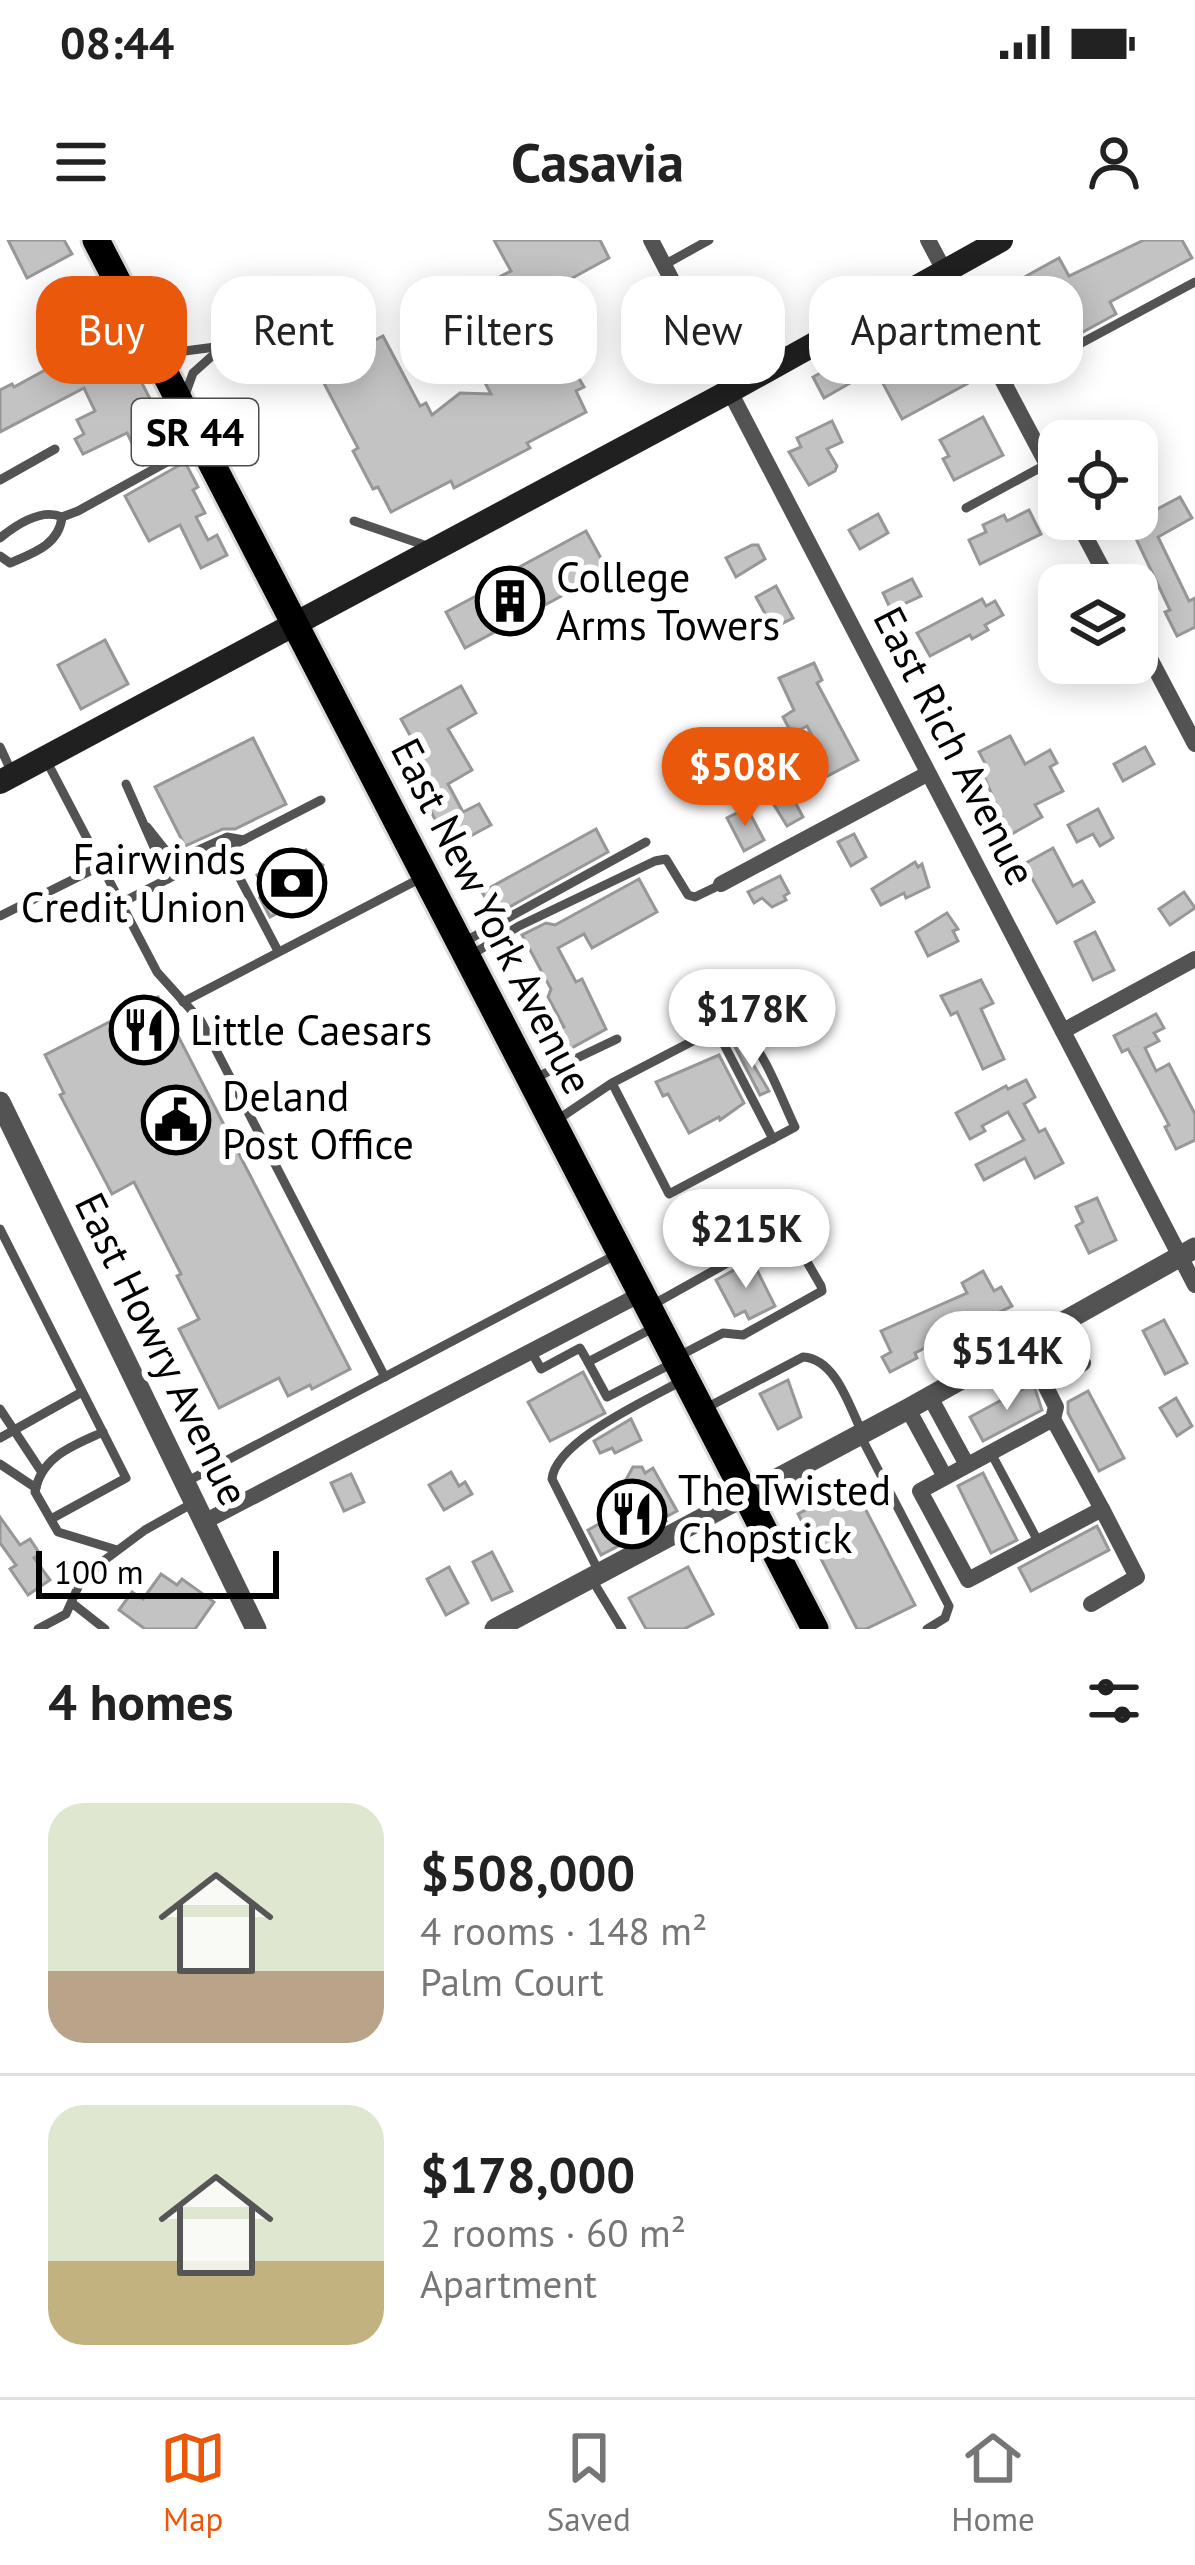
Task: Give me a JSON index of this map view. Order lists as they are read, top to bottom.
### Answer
{
  "streets": {
    "main road": ["SR 44", "East New York Avenue"],
    "street": ["East Rich Avenue", "East Howry Avenue"]
  },
  "places": {
    "building": ["College Arms Towers"],
    "bank": ["Fairwinds Credit Union"],
    "restaurant": ["Little Caesars", "The Twisted Chopstick"],
    "public building": ["Deland Post Office"]
  },
  "scale_bar": "100 m",
  "page": {
    "status": "08:44",
    "header": "Casavia",
    "chip": [
      "Buy",
      "Rent",
      "Filters",
      "New",
      "Apartment"
    ],
    "price": [
      "$508K",
      "$178K",
      "$215K",
      "$514K"
    ],
    "scale": "100 m",
    "heading": "4 homes",
    "list": [
      {
        "name": "$508,000",
        "note": "4 rooms · 148 m² · Palm Court"
      },
      {
        "name": "$178,000",
        "note": "2 rooms · 60 m² · Apartment"
      }
    ],
    "tabs": ["Map", "Saved", "Home"]
  }
}
